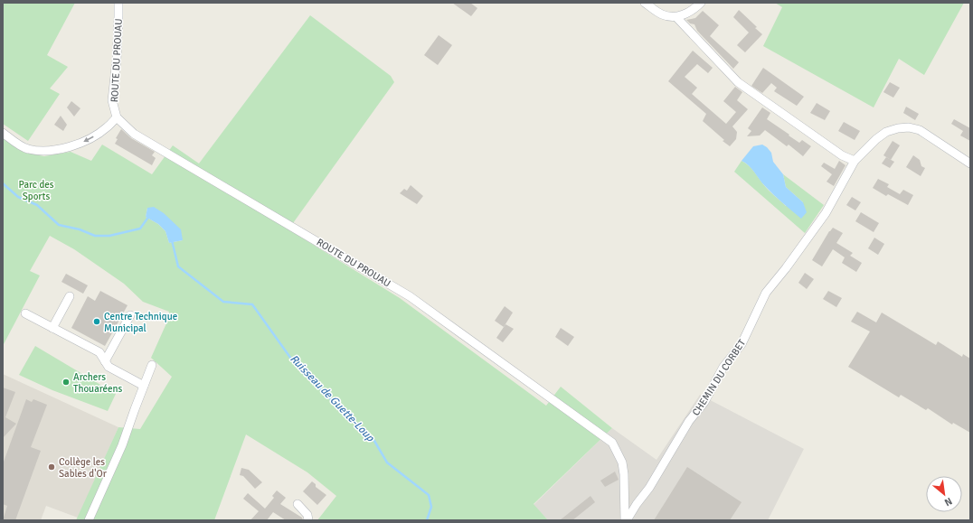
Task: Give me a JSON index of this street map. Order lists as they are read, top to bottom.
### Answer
{
  "streets": {
    "street": ["ROUTE DU PROUAU", "CHEMIN DU CORBET"]
  },
  "crossings": [
    ["ROUTE DU PROUAU", "CHEMIN DU CORBET"]
  ],
  "water": ["Ruisseau de Guette-Loup"],
  "parks": ["Parc des Sports"],
  "places": ["Centre Technique Municipal", "Archers Thouaréens", "Collège les Sables d'Or"],
  "north": "bottom right"
}
